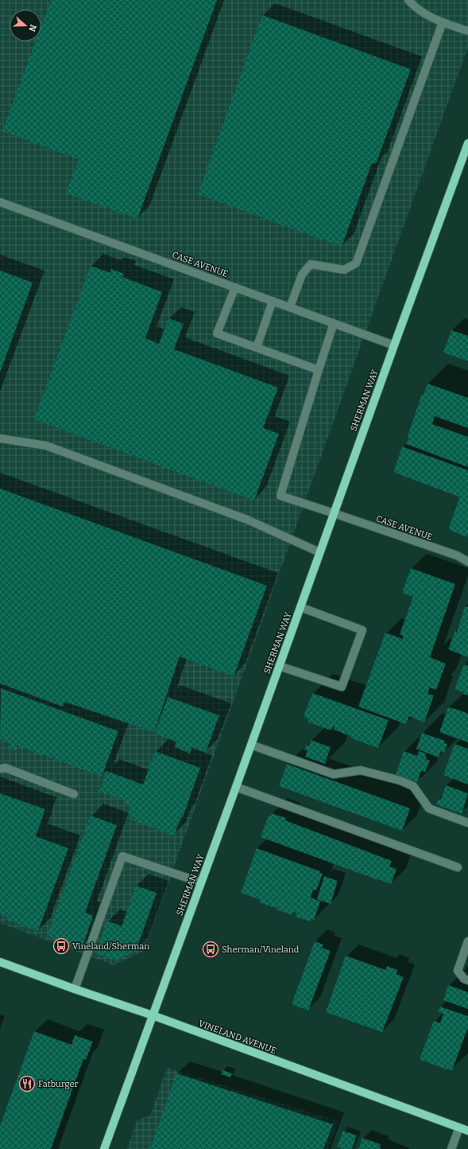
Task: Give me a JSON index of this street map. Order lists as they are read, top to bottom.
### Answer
{
  "streets": {
    "main road": ["SHERMAN WAY", "VINELAND AVENUE"],
    "street": ["CASE AVENUE"]
  },
  "crossings": [
    ["CASE AVENUE", "SHERMAN WAY"],
    ["SHERMAN WAY", "VINELAND AVENUE"]
  ],
  "places": {
    "bus stop": ["Vineland/Sherman", "Sherman/Vineland"],
    "restaurant": ["Fatburger"]
  },
  "north": "right"
}
